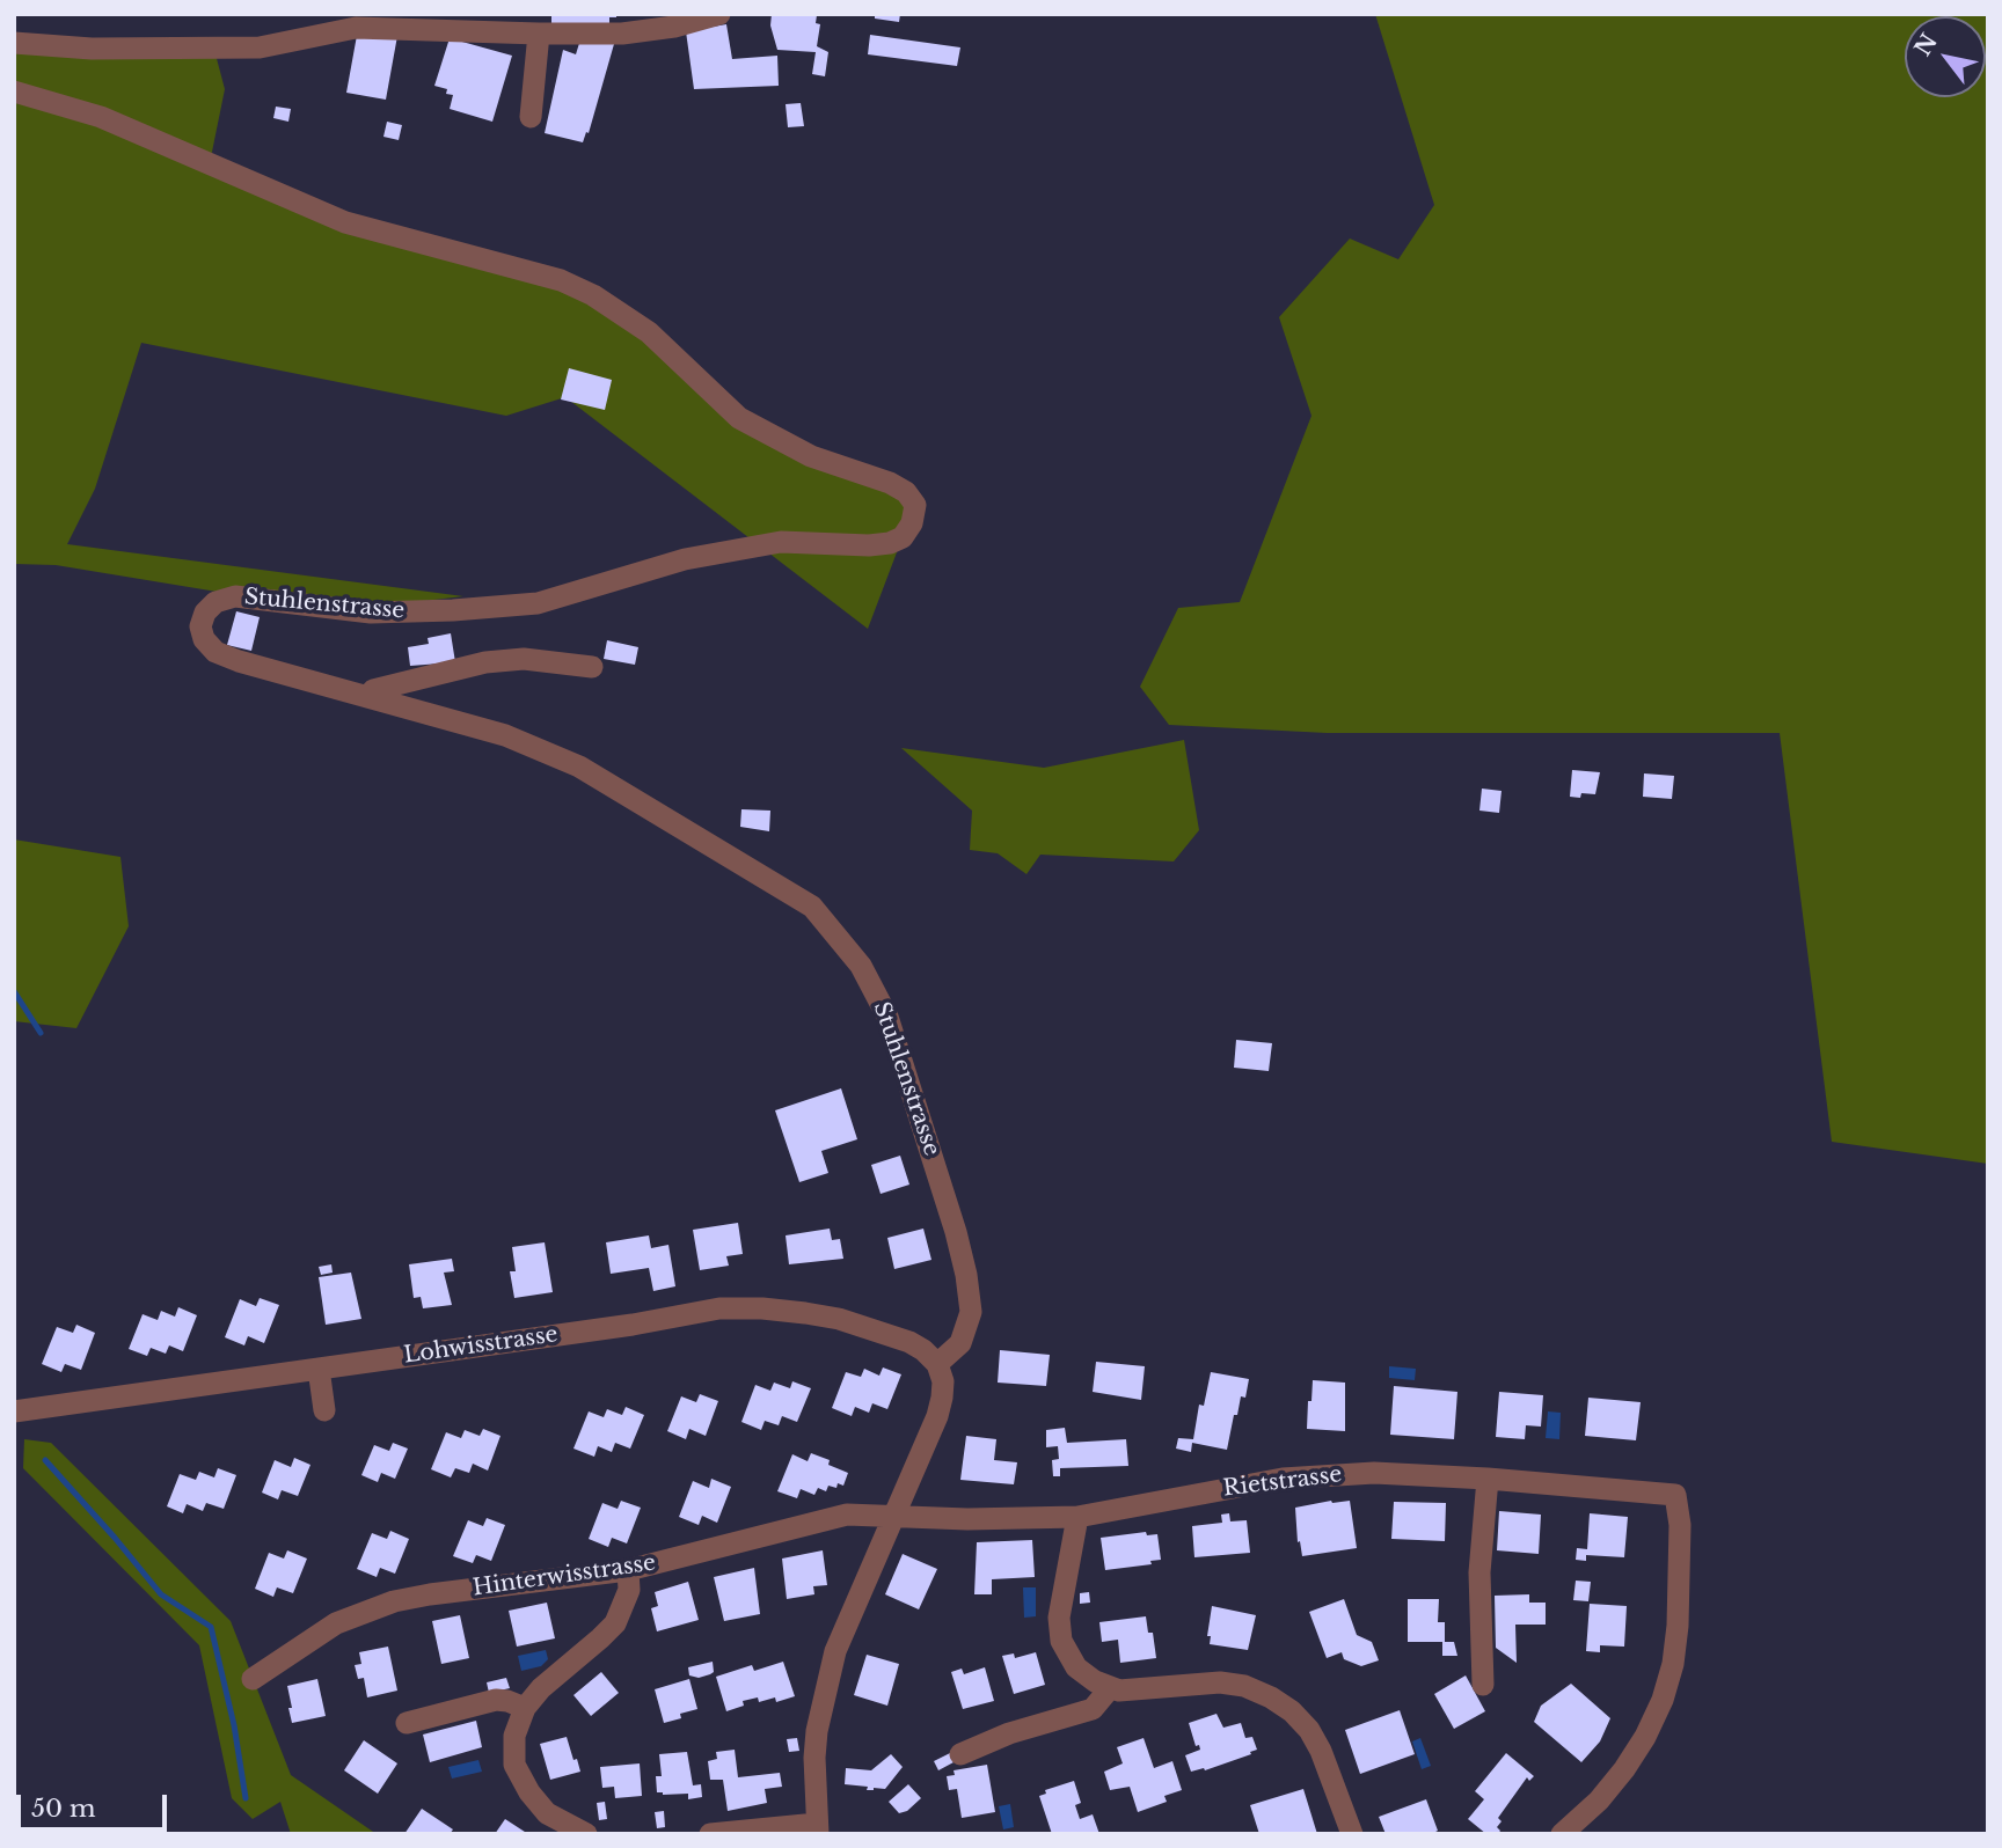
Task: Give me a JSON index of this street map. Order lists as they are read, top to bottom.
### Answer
{
  "streets": {
    "street": [
      "Stuhlenstrasse",
      "Lohwisstrasse",
      "Rietstrasse",
      "Hinterwisstrasse"
    ]
  },
  "crossings": [
    ["Stuhlenstrasse", "Lohwisstrasse"],
    ["Rietstrasse", "Hinterwisstrasse"]
  ],
  "scale_bar": "50 m",
  "north": "top left"
}
